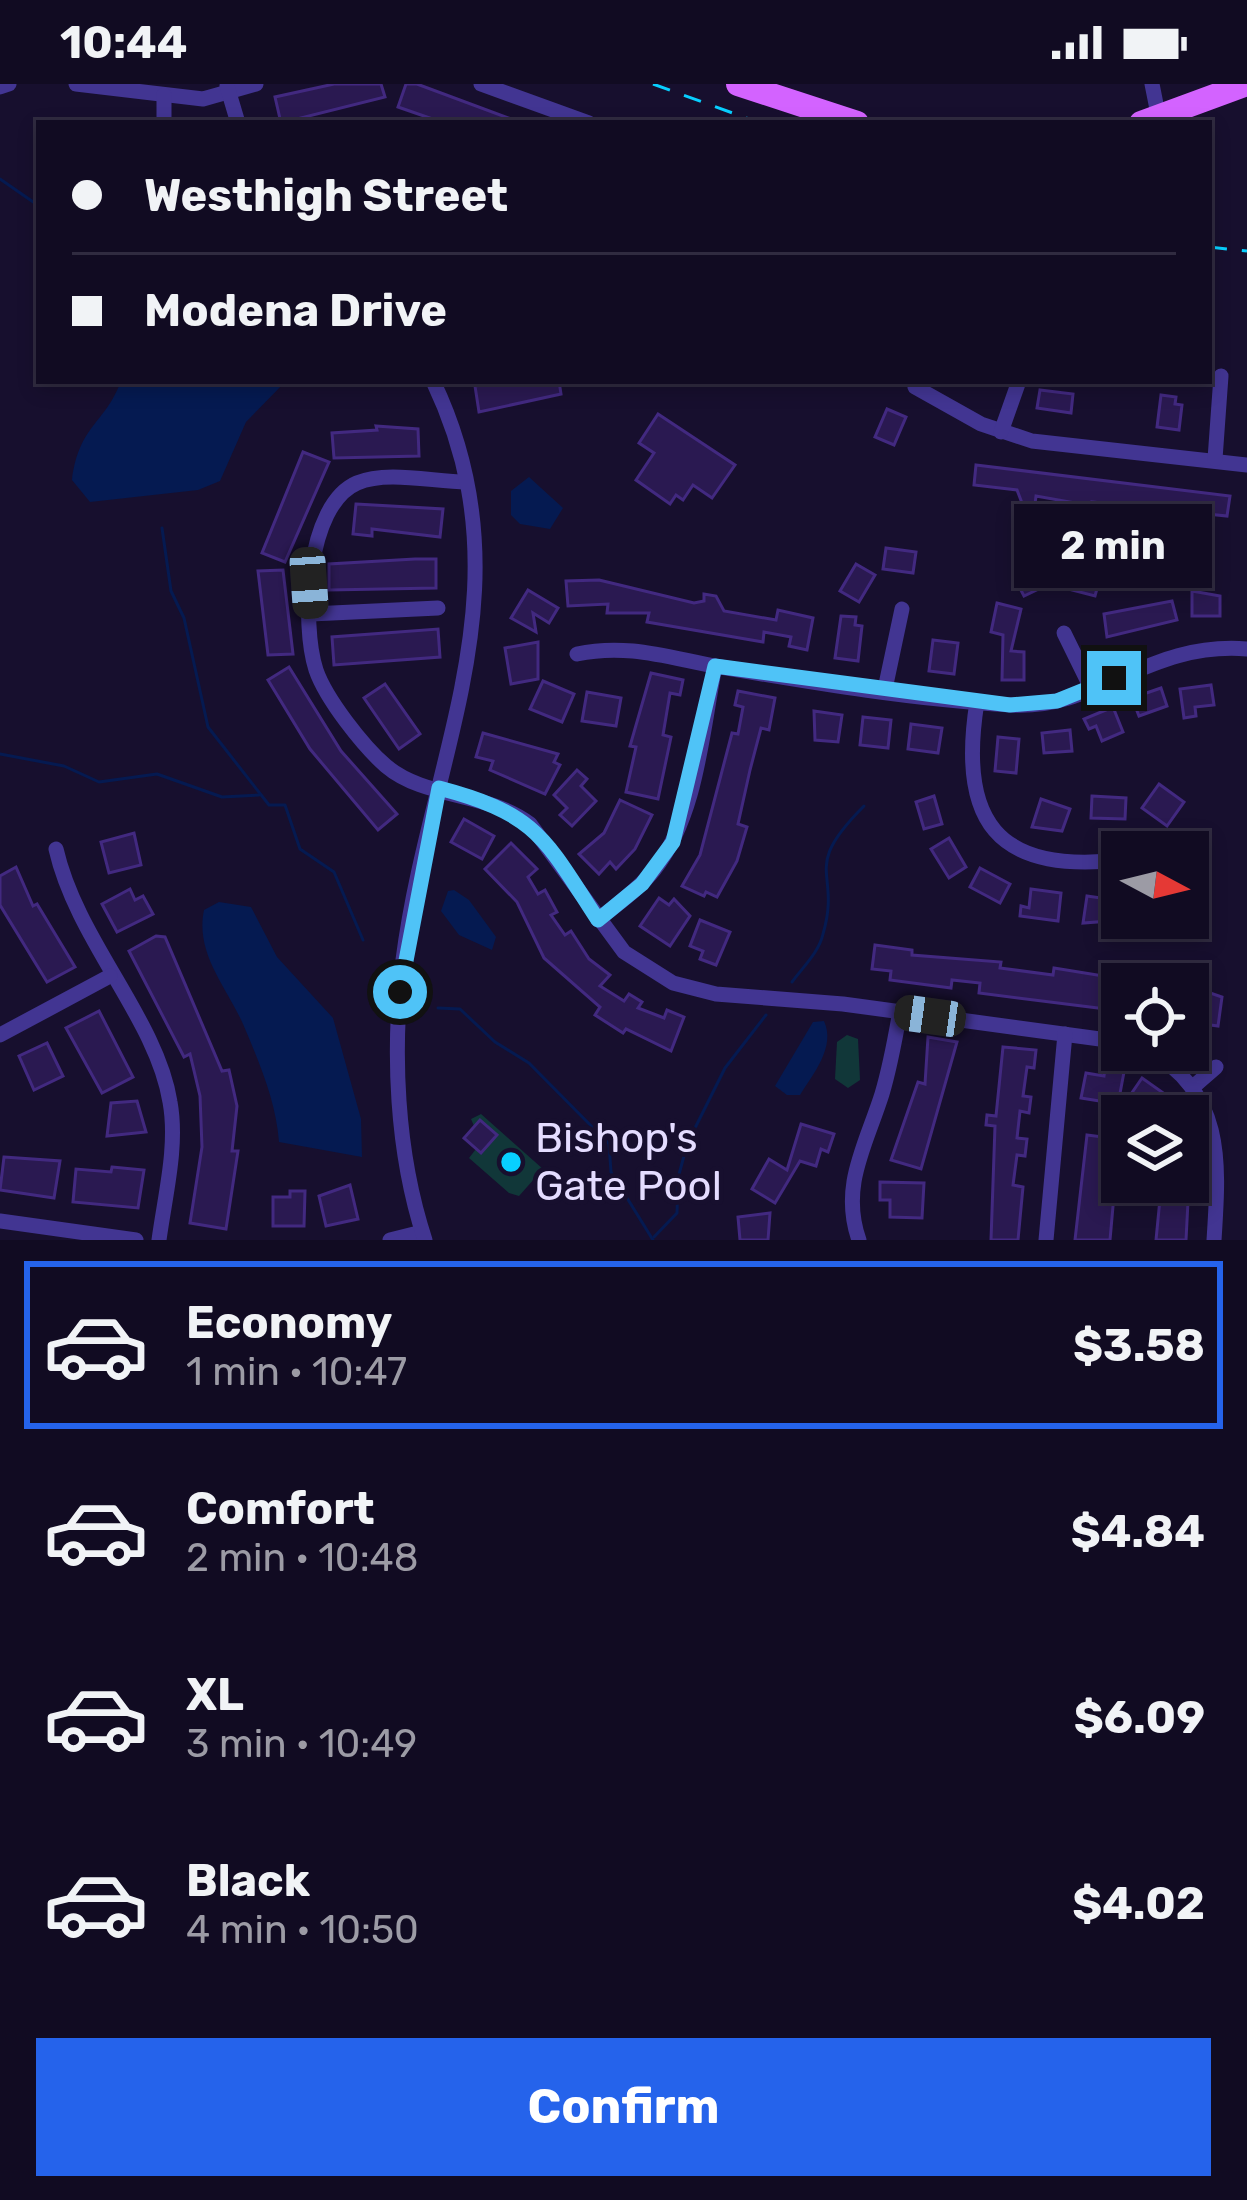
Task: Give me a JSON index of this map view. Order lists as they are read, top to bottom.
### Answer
{
  "places": ["Bishop's Gate Pool"],
  "north": "right",
  "page": {
    "status": "10:44",
    "banner": ["Westhigh Street", "Modena Drive"],
    "bubble": "2 min",
    "list": [
      {
        "name": "Economy",
        "note": "1 min · 10:47",
        "value": "$3.58"
      },
      {
        "name": "Comfort",
        "note": "2 min · 10:48",
        "value": "$4.84"
      },
      {
        "name": "XL",
        "note": "3 min · 10:49",
        "value": "$6.09"
      },
      {
        "name": "Black",
        "note": "4 min · 10:50",
        "value": "$4.02"
      }
    ],
    "buttons": "Confirm"
  }
}
